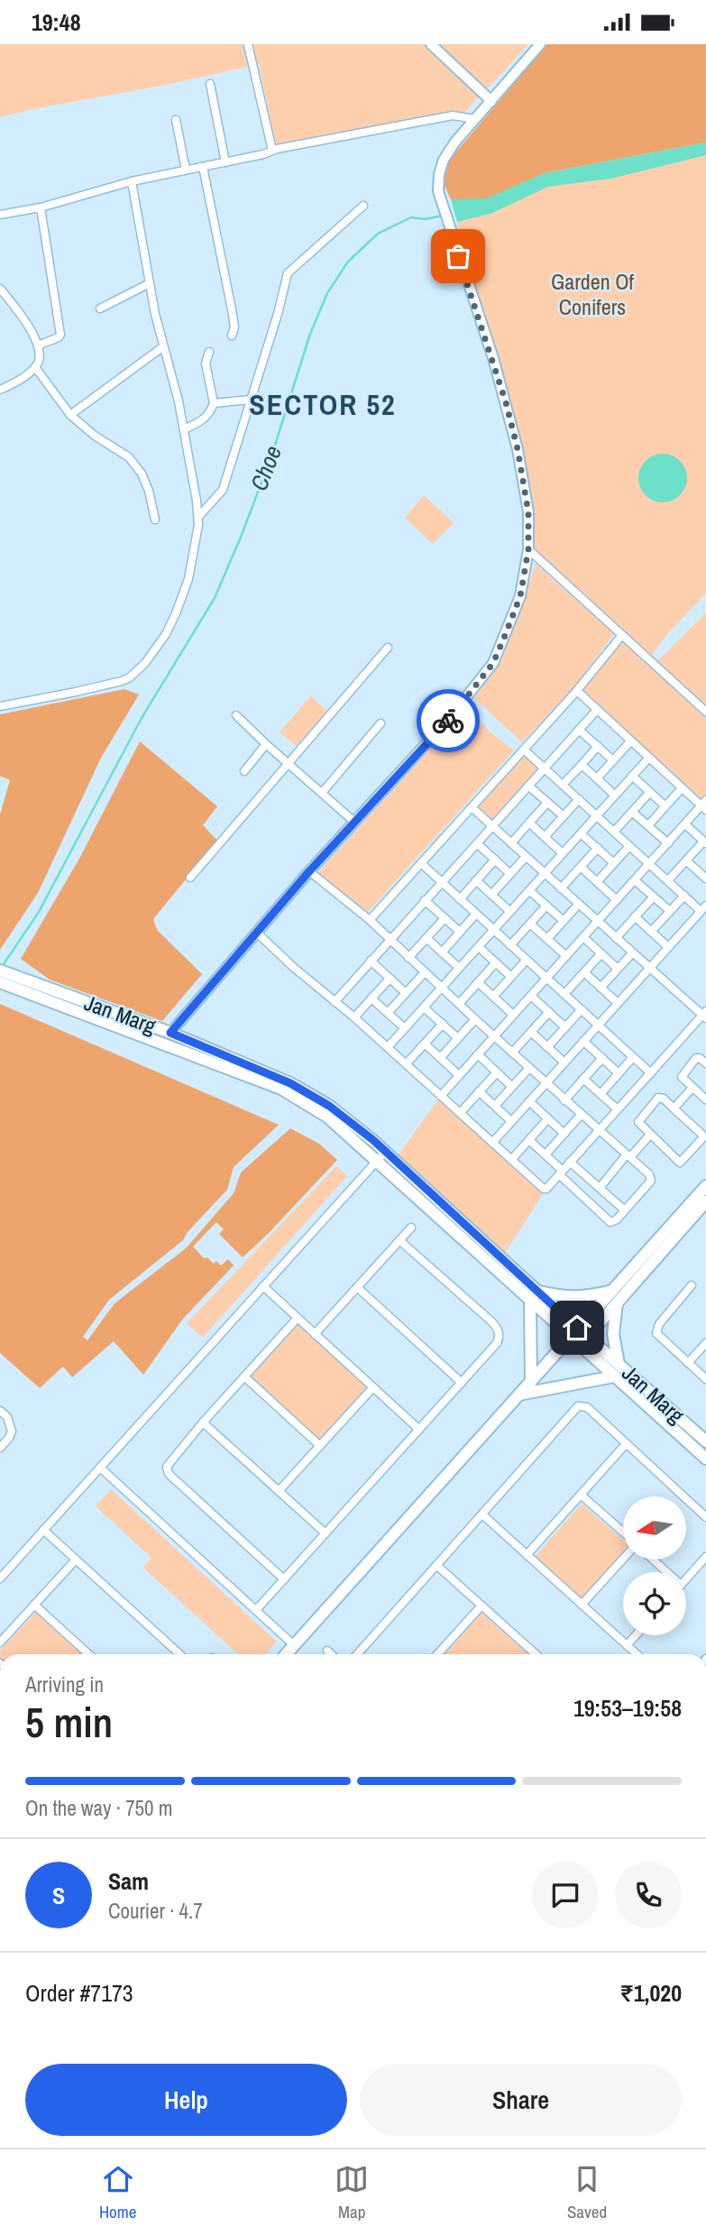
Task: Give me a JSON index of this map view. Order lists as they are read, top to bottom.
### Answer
{
  "streets": {
    "main road": ["Jan Marg"]
  },
  "districts": ["SECTOR 52"],
  "water": ["Choe"],
  "parks": ["Garden Of Conifers"],
  "north": "left",
  "page": {
    "status": "19:48",
    "heading": ["5 min", "Arriving in", "19:53–19:58"],
    "panel": [
      "Sam",
      "Courier · 4.7",
      "Order #7173",
      "₹1,020"
    ],
    "bar": "On the way · 750 m",
    "round": "S",
    "buttons": ["Help", "Share"],
    "tabs": ["Home", "Map", "Saved"]
  }
}
